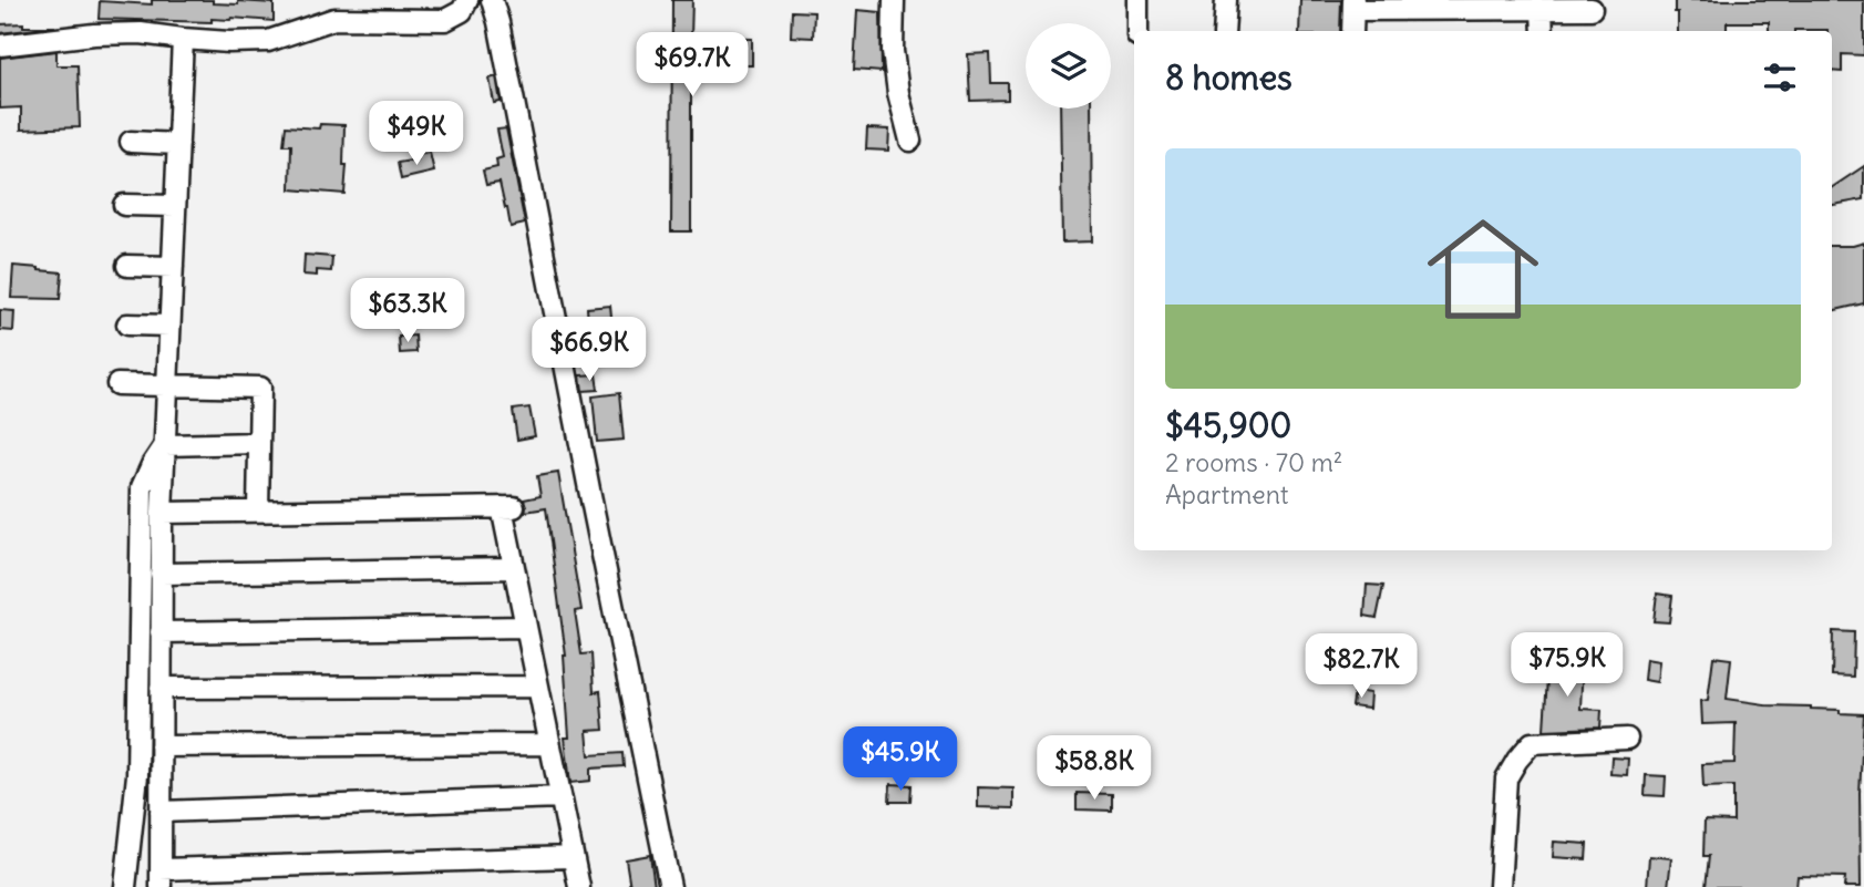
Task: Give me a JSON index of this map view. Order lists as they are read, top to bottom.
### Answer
{
  "page": {
    "heading": "8 homes",
    "price": [
      "$69.7K",
      "$49K",
      "$63.3K",
      "$66.9K",
      "$75.9K",
      "$82.7K",
      "$45.9K",
      "$58.8K"
    ],
    "list": [
      {
        "name": "$45,900",
        "note": "2 rooms · 70 m² · Apartment"
      }
    ]
  }
}
